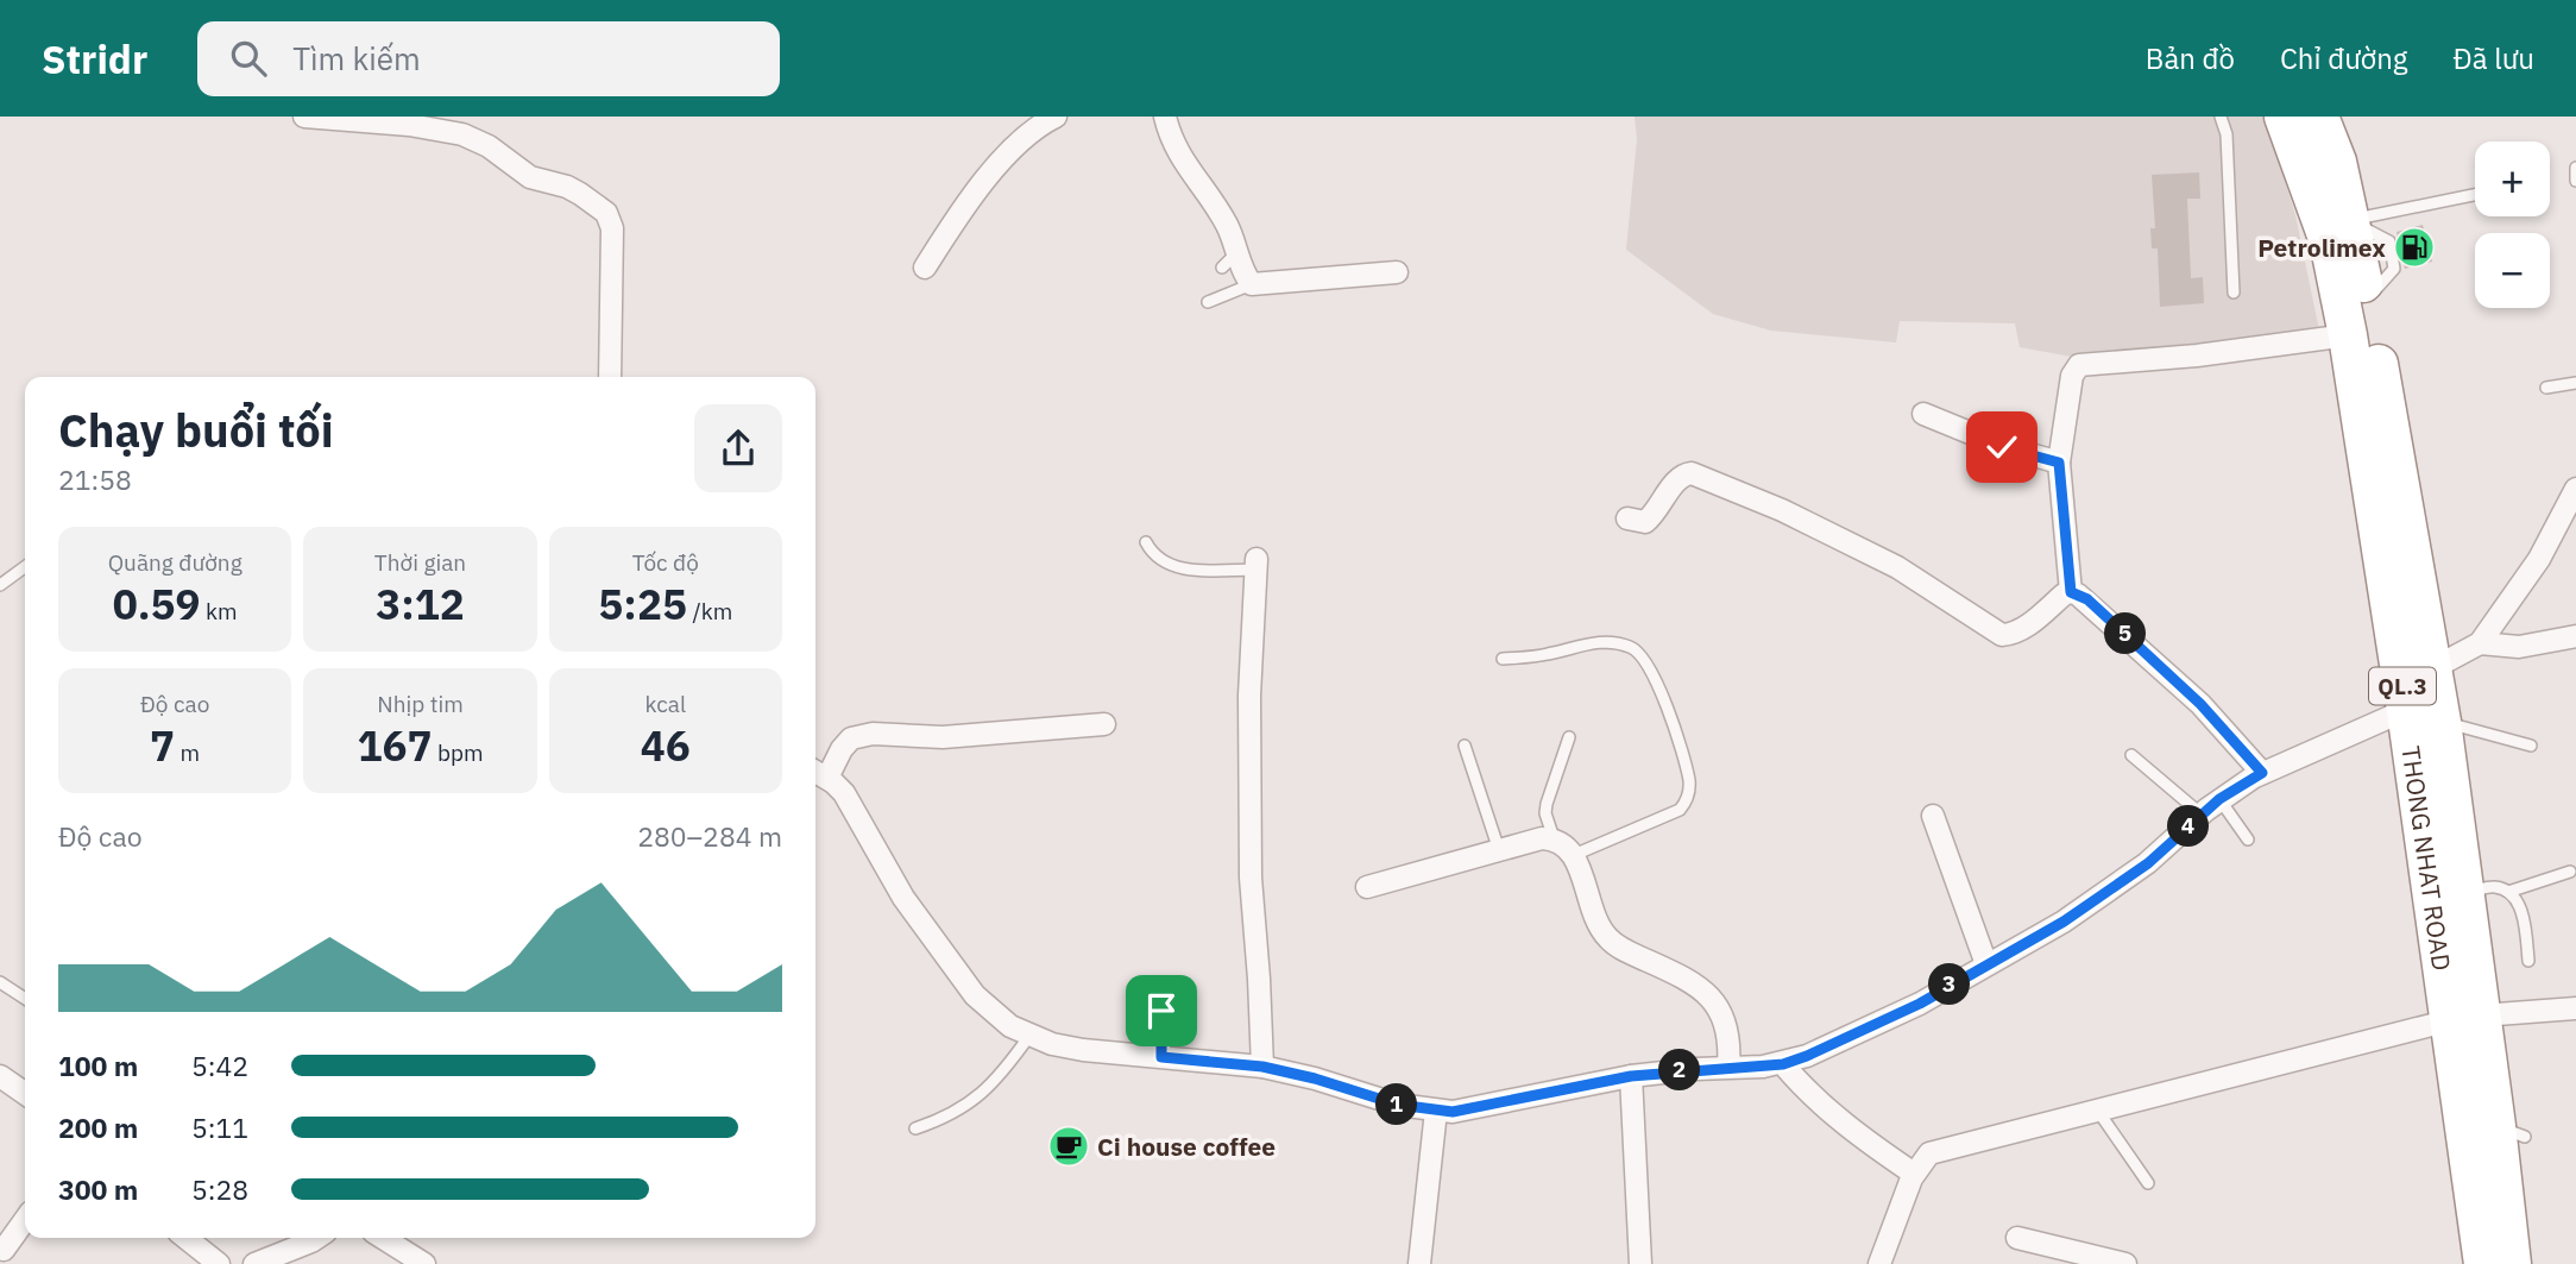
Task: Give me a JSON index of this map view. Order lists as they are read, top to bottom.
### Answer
{
  "streets": {
    "highway": ["QL.3", "THONG NHAT ROAD"]
  },
  "places": {
    "fuel station": ["Petrolimex"],
    "cafe": ["Ci house coffee"]
  },
  "page": {
    "header": "Stridr",
    "search": "Tìm kiếm",
    "nav": ["Bản đồ", "Chỉ đường", "Đã lưu"],
    "map_buttons": ["+", "−"],
    "heading": ["Chạy buổi tối", "21:58"],
    "stats": [
      ["Quãng đường", "0.59 km"],
      ["Thời gian", "3:12"],
      ["Tốc độ", "5:25 /km"],
      ["Độ cao", "7 m"],
      ["Nhịp tim", "167 bpm"],
      ["kcal", "46"]
    ],
    "pins": [
      "5",
      "4",
      "3",
      "2",
      "1"
    ],
    "chart": ["Độ cao", "280–284 m"],
    "list": [
      {
        "name": "100 m",
        "note": "5:42"
      },
      {
        "name": "200 m",
        "note": "5:11"
      },
      {
        "name": "300 m",
        "note": "5:28"
      }
    ]
  }
}
